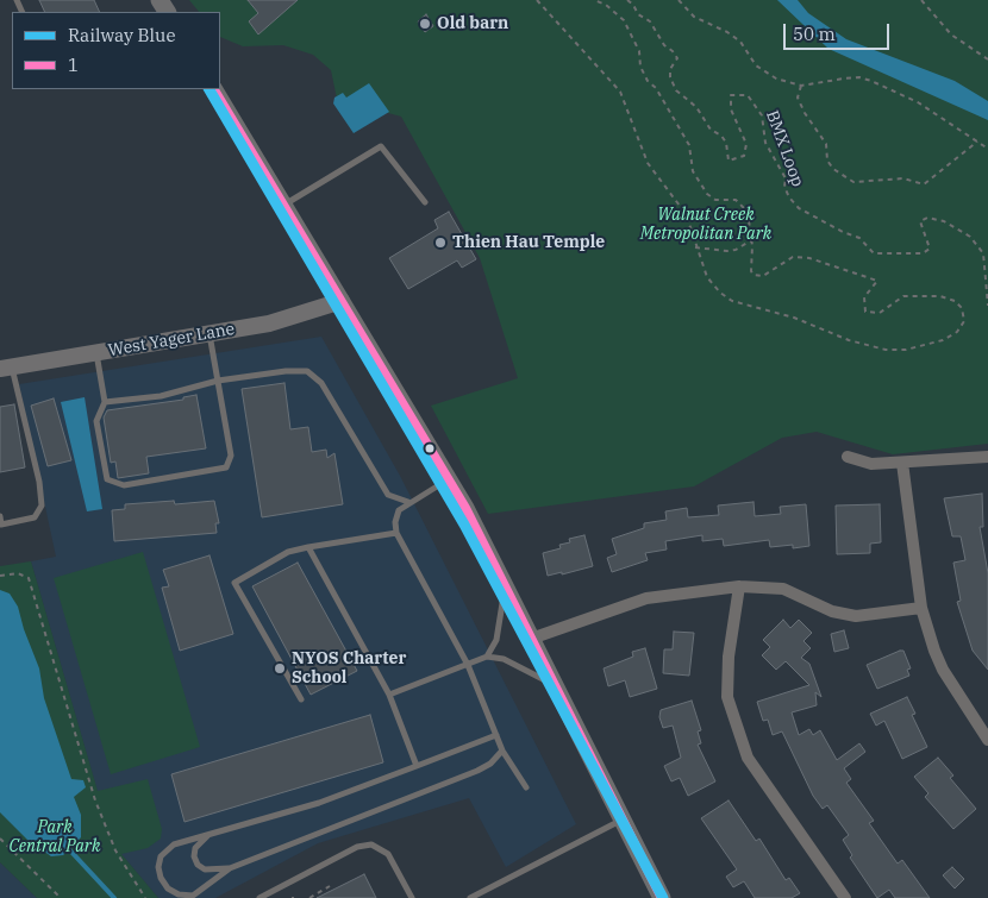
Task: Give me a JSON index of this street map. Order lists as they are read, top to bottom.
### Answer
{
  "streets": {
    "main road": ["West Yager Lane"],
    "path": ["BMX Loop"]
  },
  "parks": ["Walnut Creek Metropolitan Park", "Park Central Park"],
  "places": ["Old barn", "Thien Hau Temple", "NYOS Charter School"],
  "lines": ["rail line Blue", "transit line 1"],
  "legend": ["Railway Blue", "1"],
  "scale_bar": "50 m"
}
